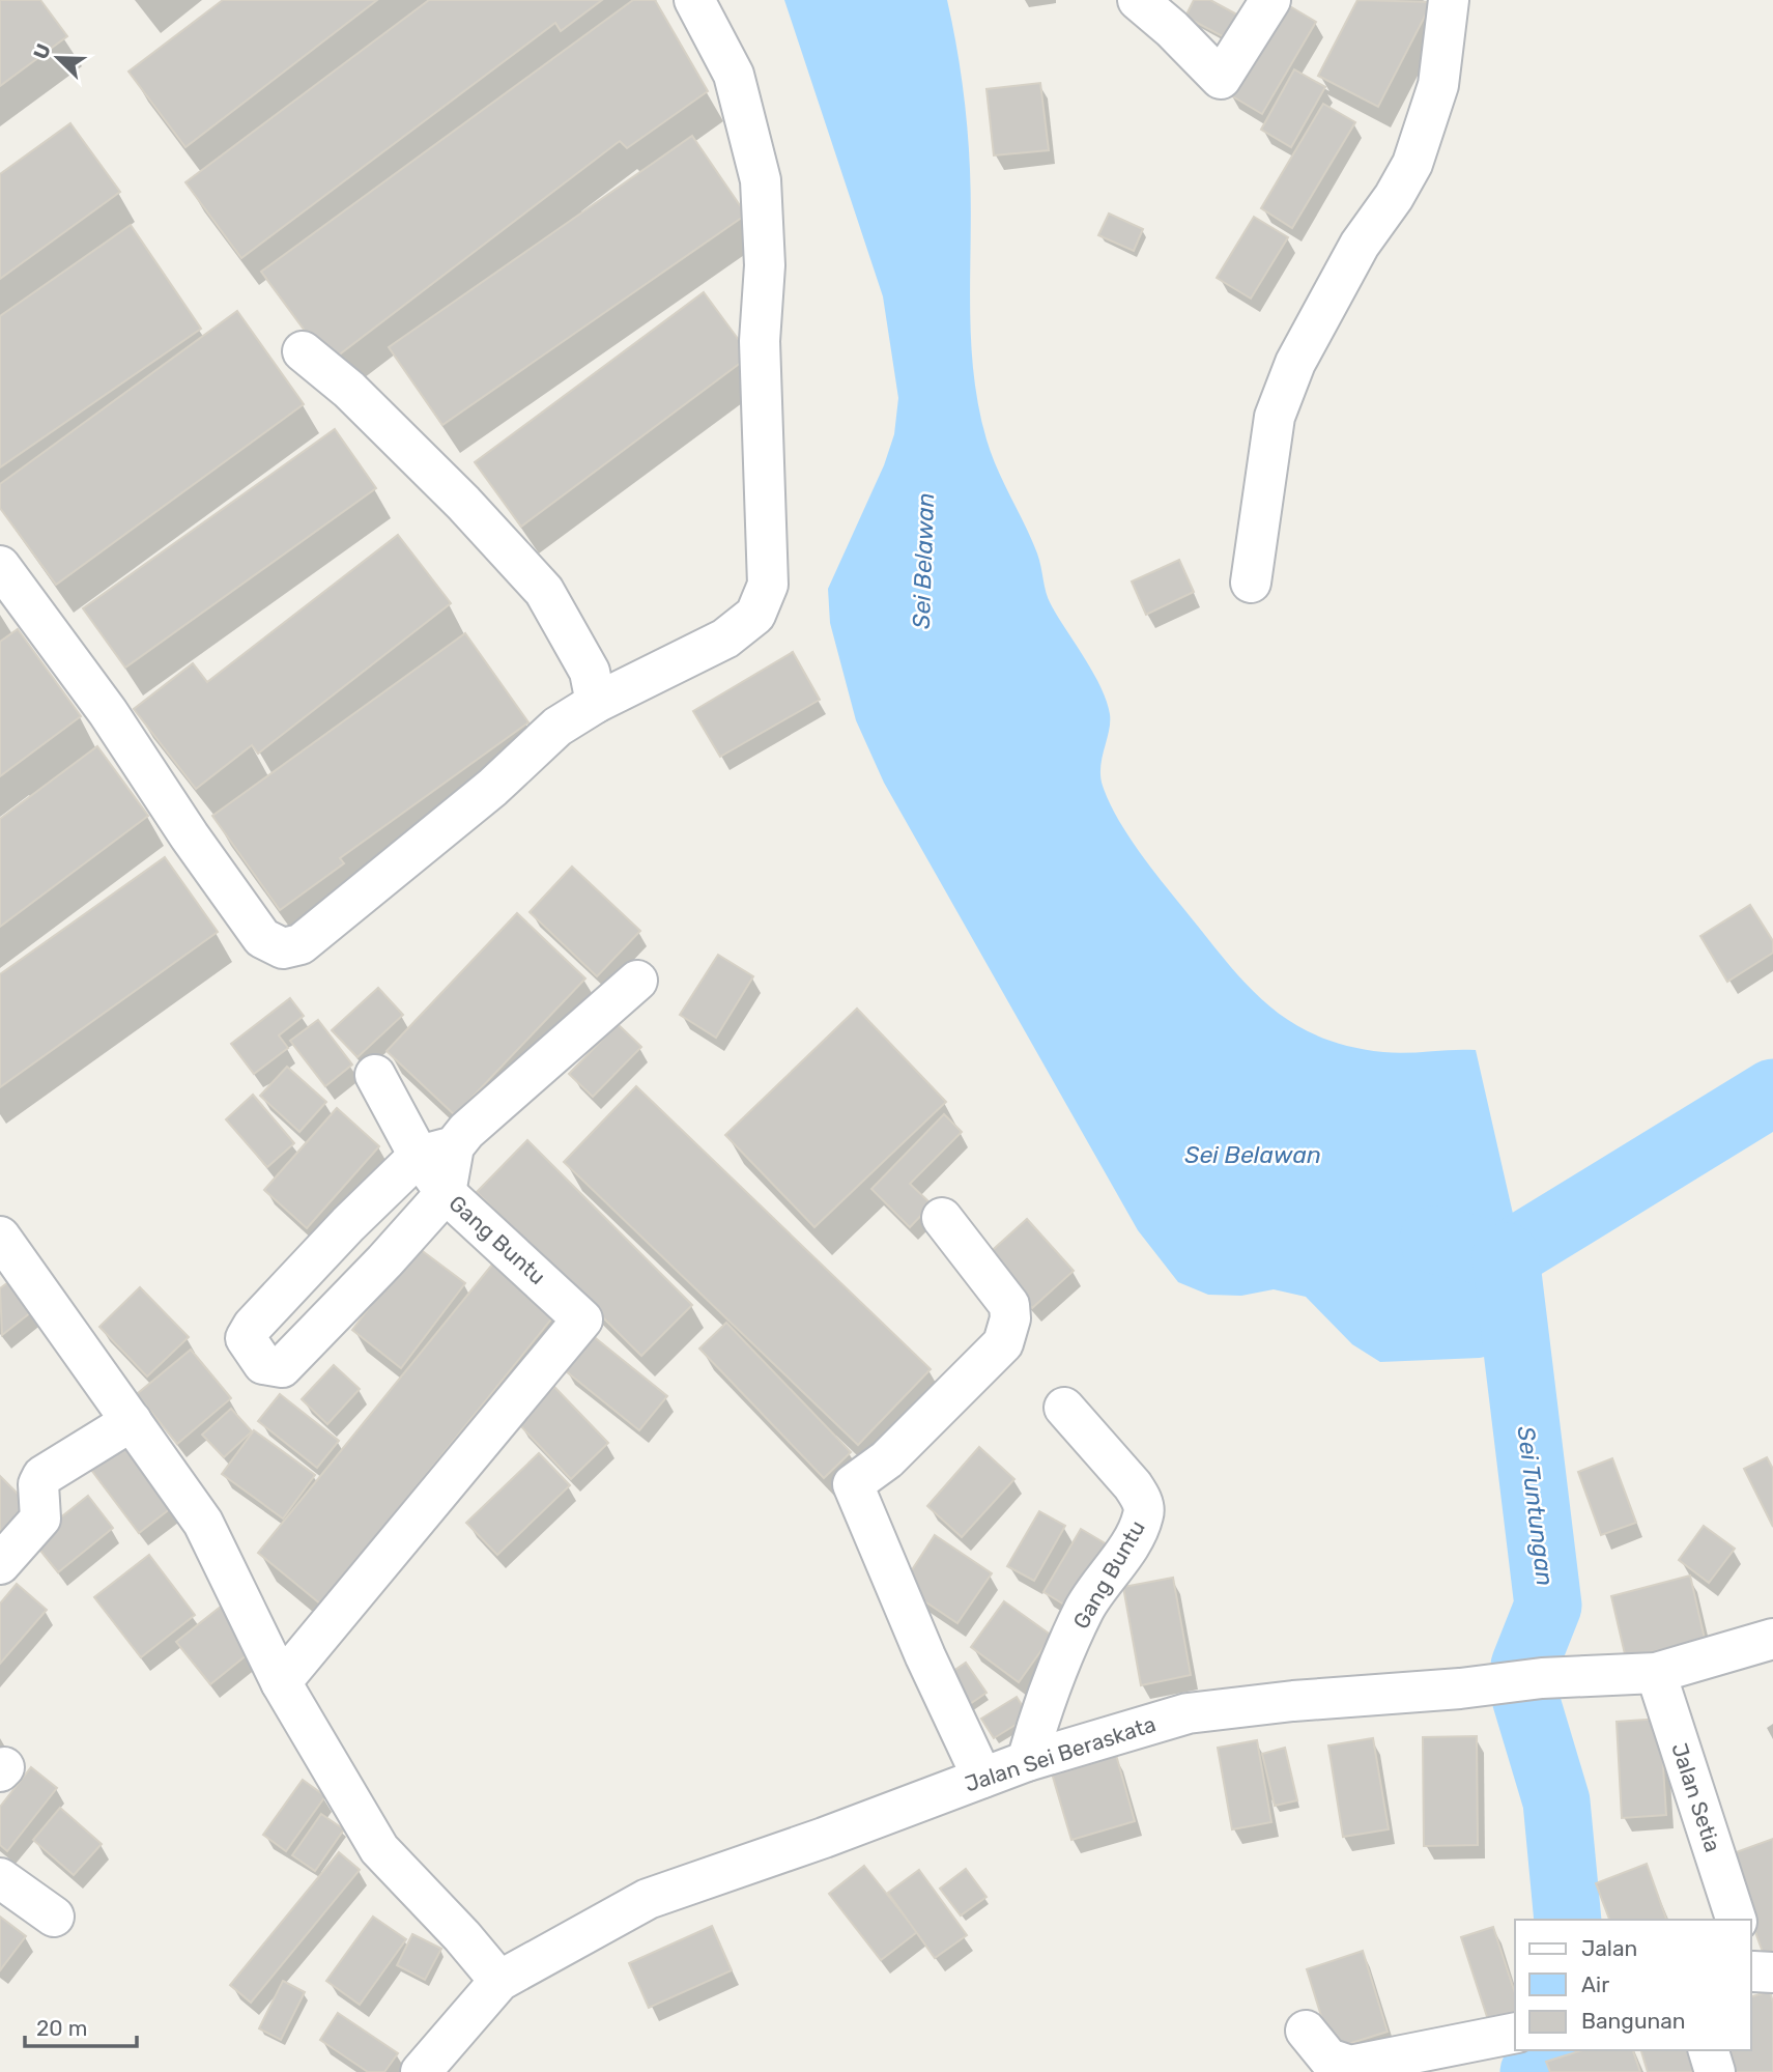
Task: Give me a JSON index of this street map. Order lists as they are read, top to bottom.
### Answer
{
  "streets": {
    "street": ["Gang Buntu", "Jalan Sei Beraskata", "Jalan Setia"]
  },
  "crossings": [
    ["Gang Buntu", "Jalan Sei Beraskata"],
    ["Jalan Sei Beraskata", "Jalan Setia"]
  ],
  "water": ["Sei Belawan", "Sei Tuntungan"],
  "legend": ["Jalan", "Air", "Bangunan"],
  "scale_bar": "20 m",
  "north": "top left"
}
